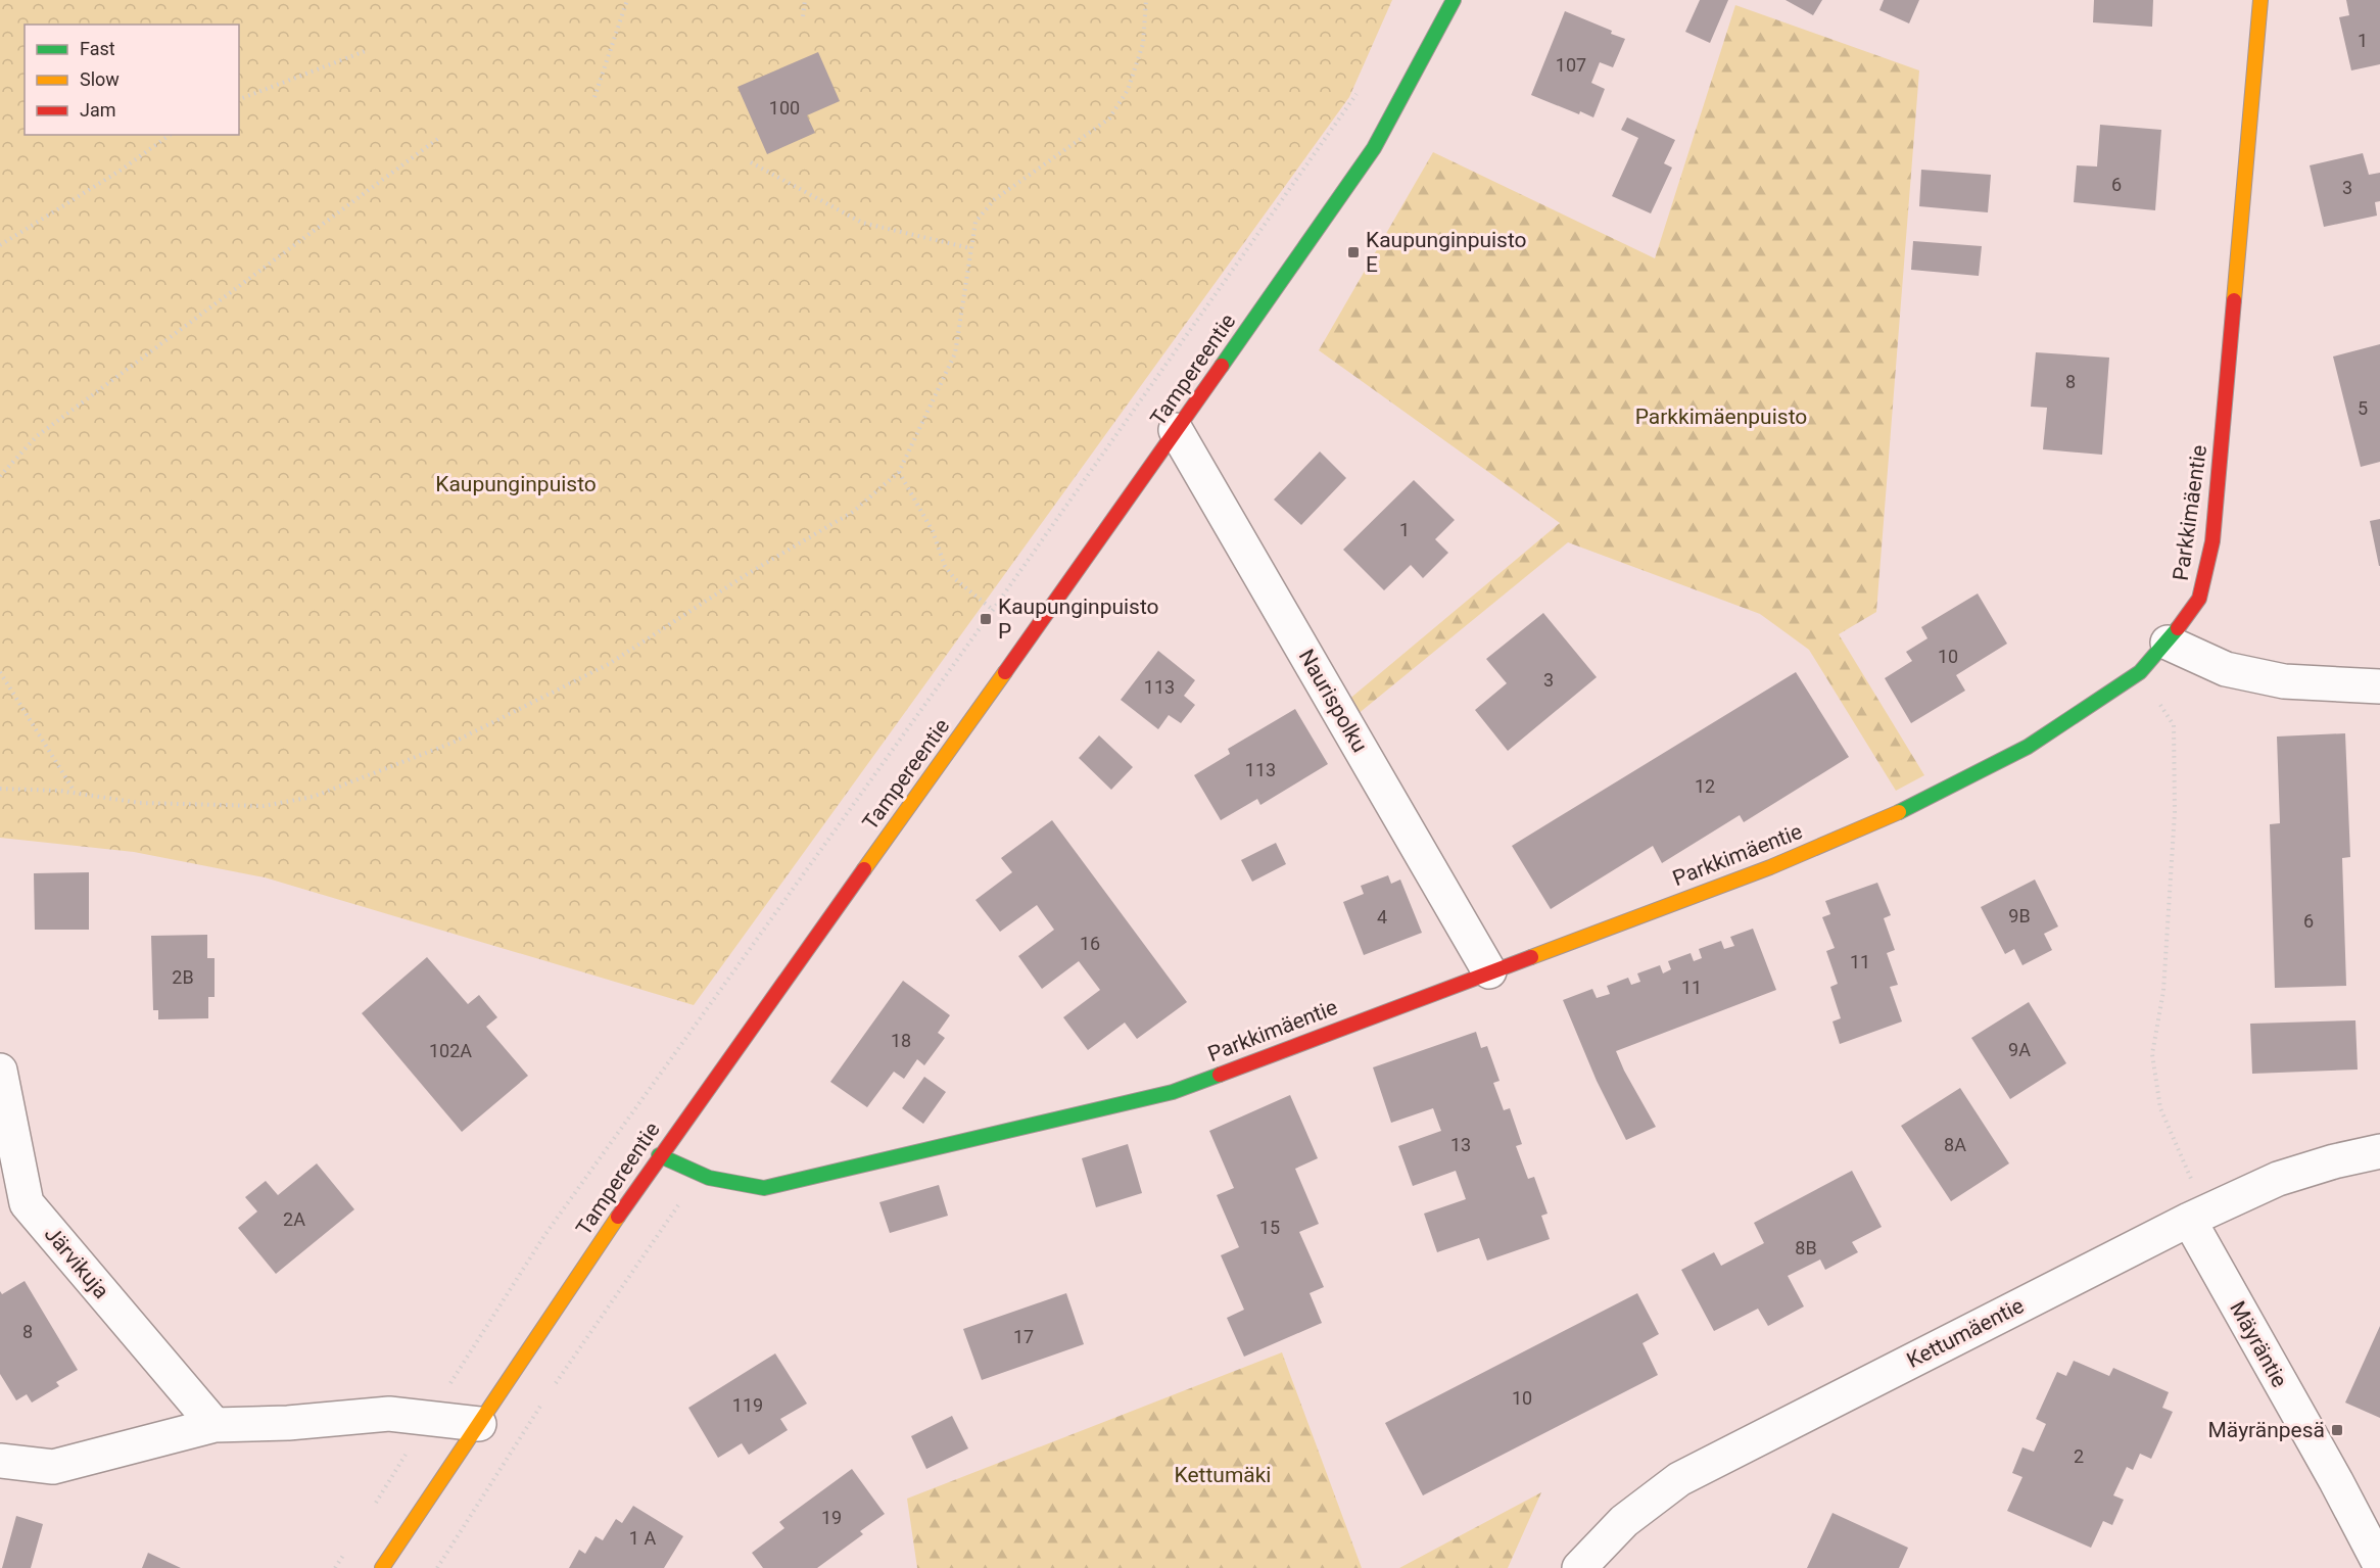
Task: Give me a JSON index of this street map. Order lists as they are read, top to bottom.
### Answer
{
  "streets": {
    "street": [
      "Tampereentie",
      "Parkkimäentie",
      "Naurispolku",
      "Järvikuja",
      "Kettumäentie",
      "Mäyräntie"
    ]
  },
  "crossings": [
    ["Tampereentie", "Parkkimäentie"],
    ["Tampereentie", "Naurispolku"],
    ["Parkkimäentie", "Naurispolku"],
    ["Kettumäentie", "Mäyräntie"]
  ],
  "parks": ["Parkkimäenpuisto", "Kaupunginpuisto", "Kettumäki"],
  "places": {
    "transit": ["Kaupunginpuisto E", "Kaupunginpuisto P", "Mäyränpesä"]
  },
  "house_numbers": [
    "1",
    "107",
    "100",
    "6",
    "3",
    "8",
    "5",
    "1",
    "10",
    "3",
    "113",
    "113",
    "12",
    "9B",
    "4",
    "6",
    "16",
    "11",
    "2B",
    "11",
    "18",
    "9A",
    "102A",
    "13",
    "8A",
    "2A",
    "15",
    "8B",
    "8",
    "17",
    "10",
    "119",
    "2",
    "19",
    "1 A"
  ],
  "legend": ["Fast", "Slow", "Jam"]
}
